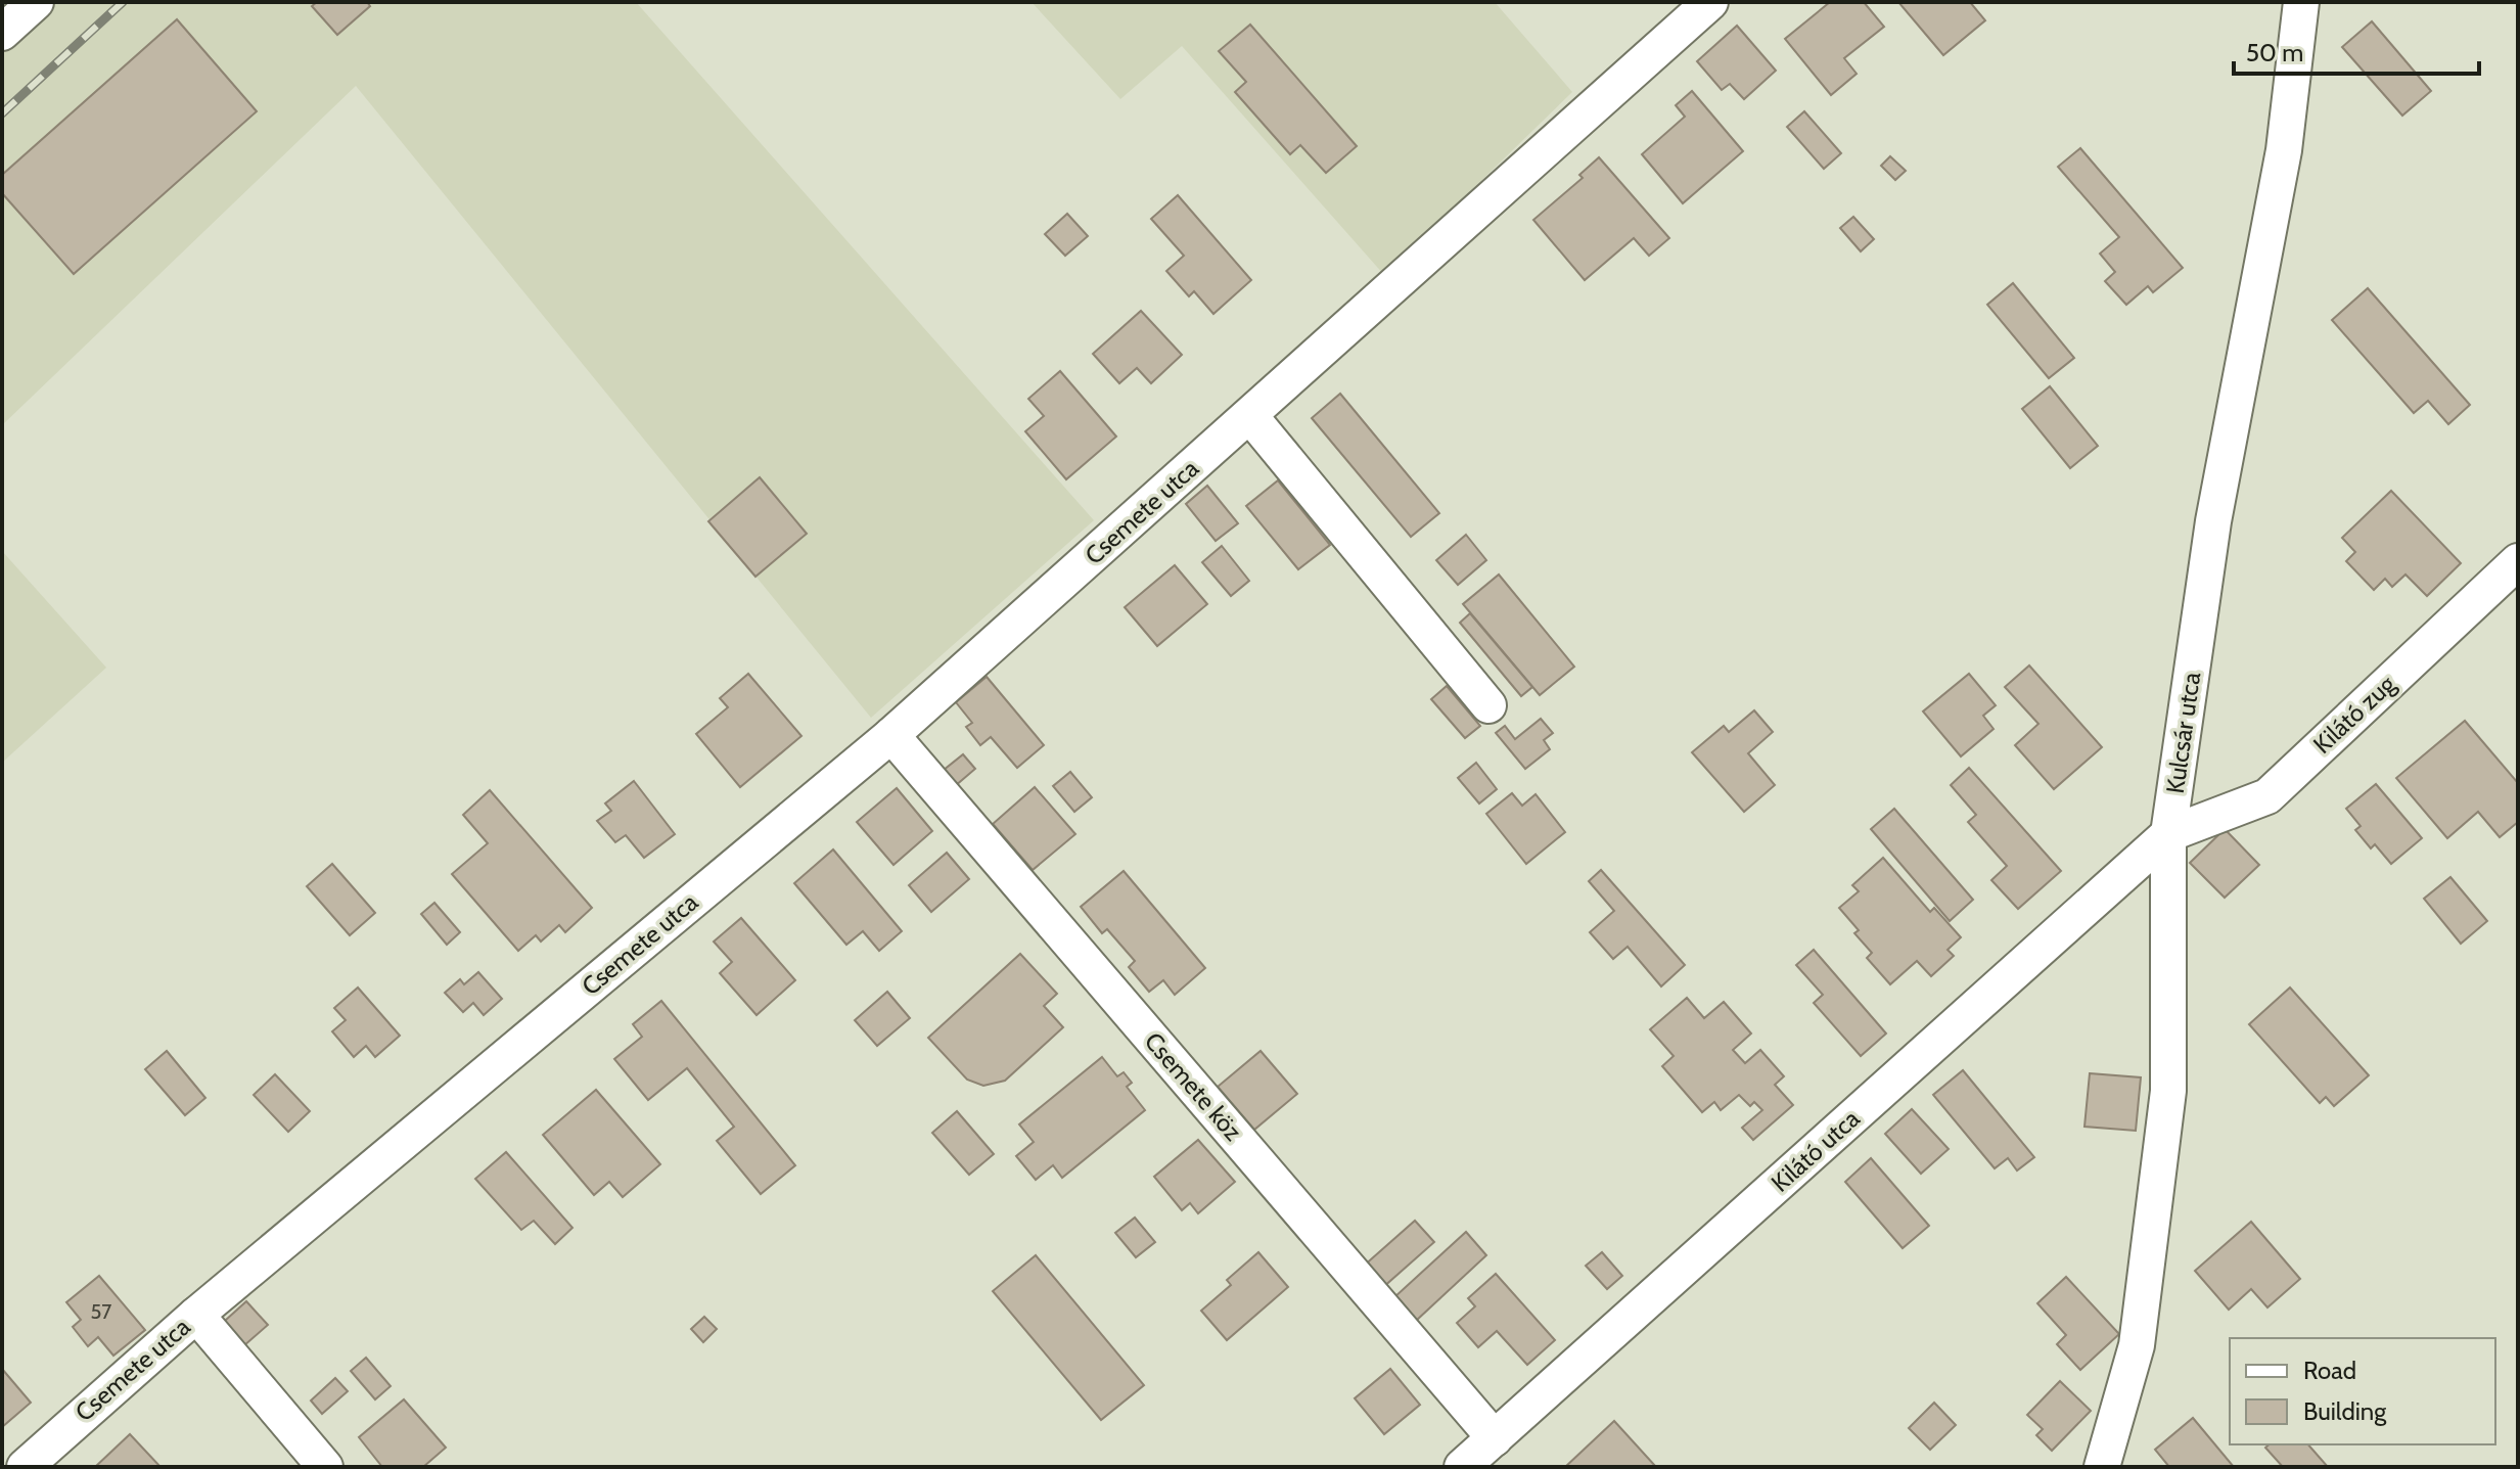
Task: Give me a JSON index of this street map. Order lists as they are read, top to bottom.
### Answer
{
  "streets": {
    "street": [
      "Csemete utca",
      "Kilátó zug",
      "Kulcsár utca",
      "Csemete köz",
      "Kilátó utca"
    ]
  },
  "crossings": [
    ["Csemete utca", "Csemete köz"],
    ["Kilátó zug", "Kulcsár utca"],
    ["Kilátó zug", "Kilátó utca"],
    ["Kulcsár utca", "Kilátó utca"],
    ["Csemete köz", "Kilátó utca"]
  ],
  "house_numbers": ["57"],
  "legend": ["Road", "Building"],
  "scale_bar": "50 m"
}
